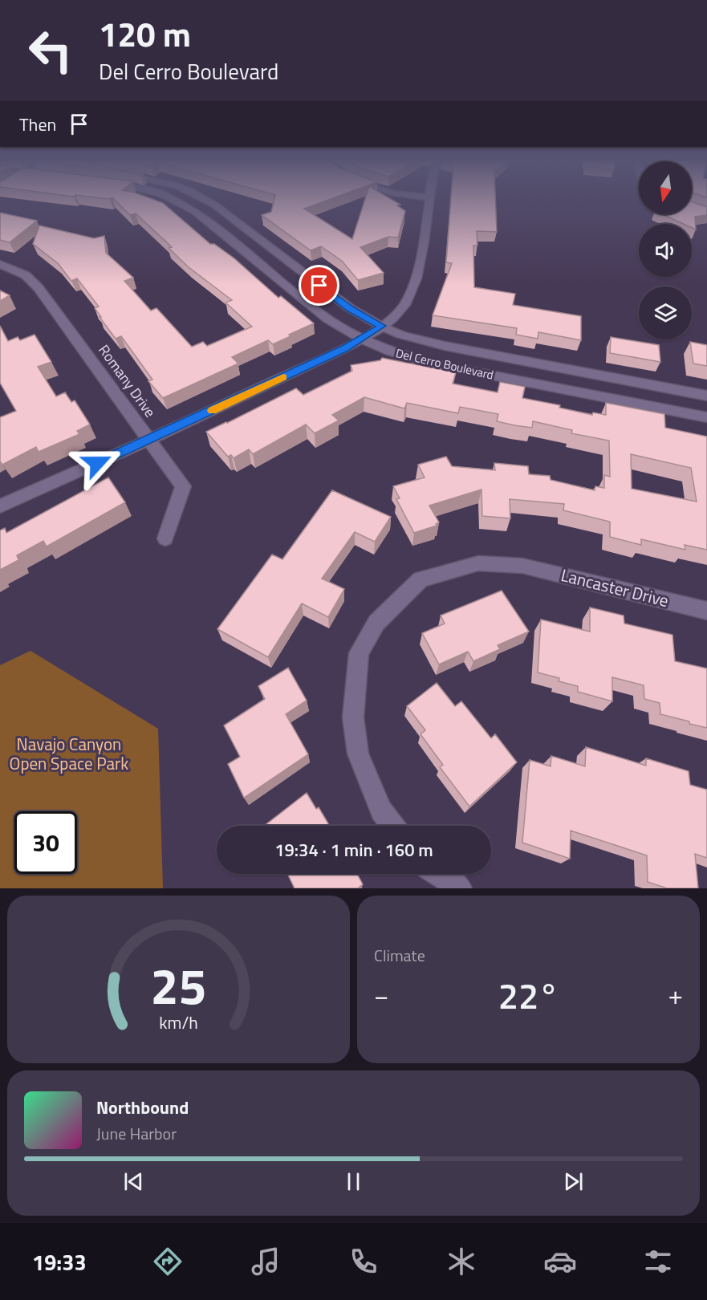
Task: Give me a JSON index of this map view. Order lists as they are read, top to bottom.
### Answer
{
  "streets": {
    "street": ["Del Cerro Boulevard", "Romany Drive", "Lancaster Drive"]
  },
  "parks": ["Navajo Canyon Open Space Park"],
  "north": "bottom",
  "page": {
    "turn": ["120 m", "Del Cerro Boulevard"],
    "then": "Then",
    "limit": "30",
    "trip": "19:34 · 1 min · 160 m",
    "tile": "Climate",
    "heat": ["−", "22°", "+"],
    "song": ["Northbound", "June Harbor"],
    "tabs": "19:33",
    "gauge": ["25", "km/h"]
  }
}
